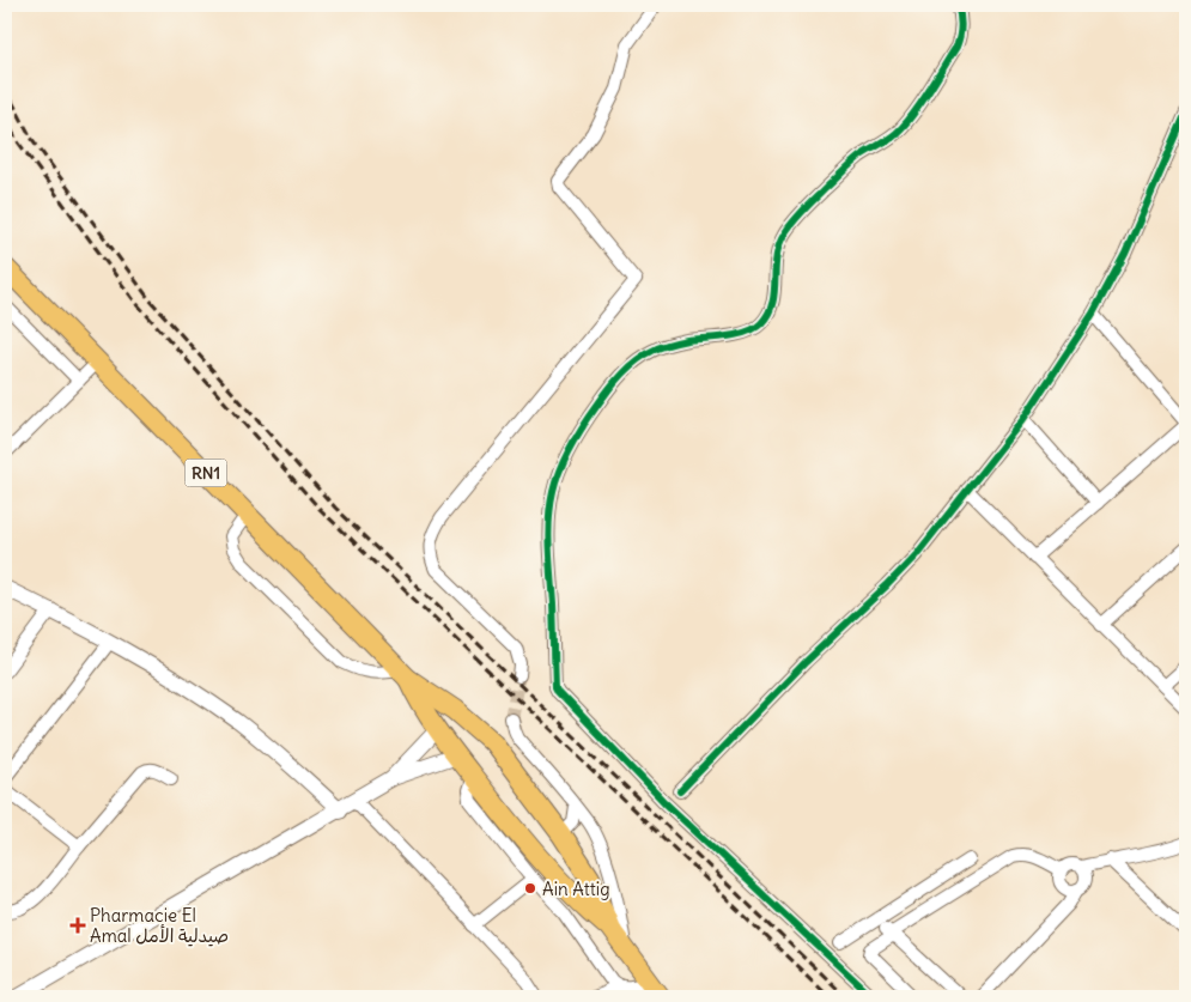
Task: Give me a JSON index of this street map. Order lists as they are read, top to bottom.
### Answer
{
  "streets": {
    "main road": ["RN1"]
  },
  "places": {
    "other": ["Ain Attig"],
    "health": ["Pharmacie El Amal صيدلية الأمل"]
  }
}
